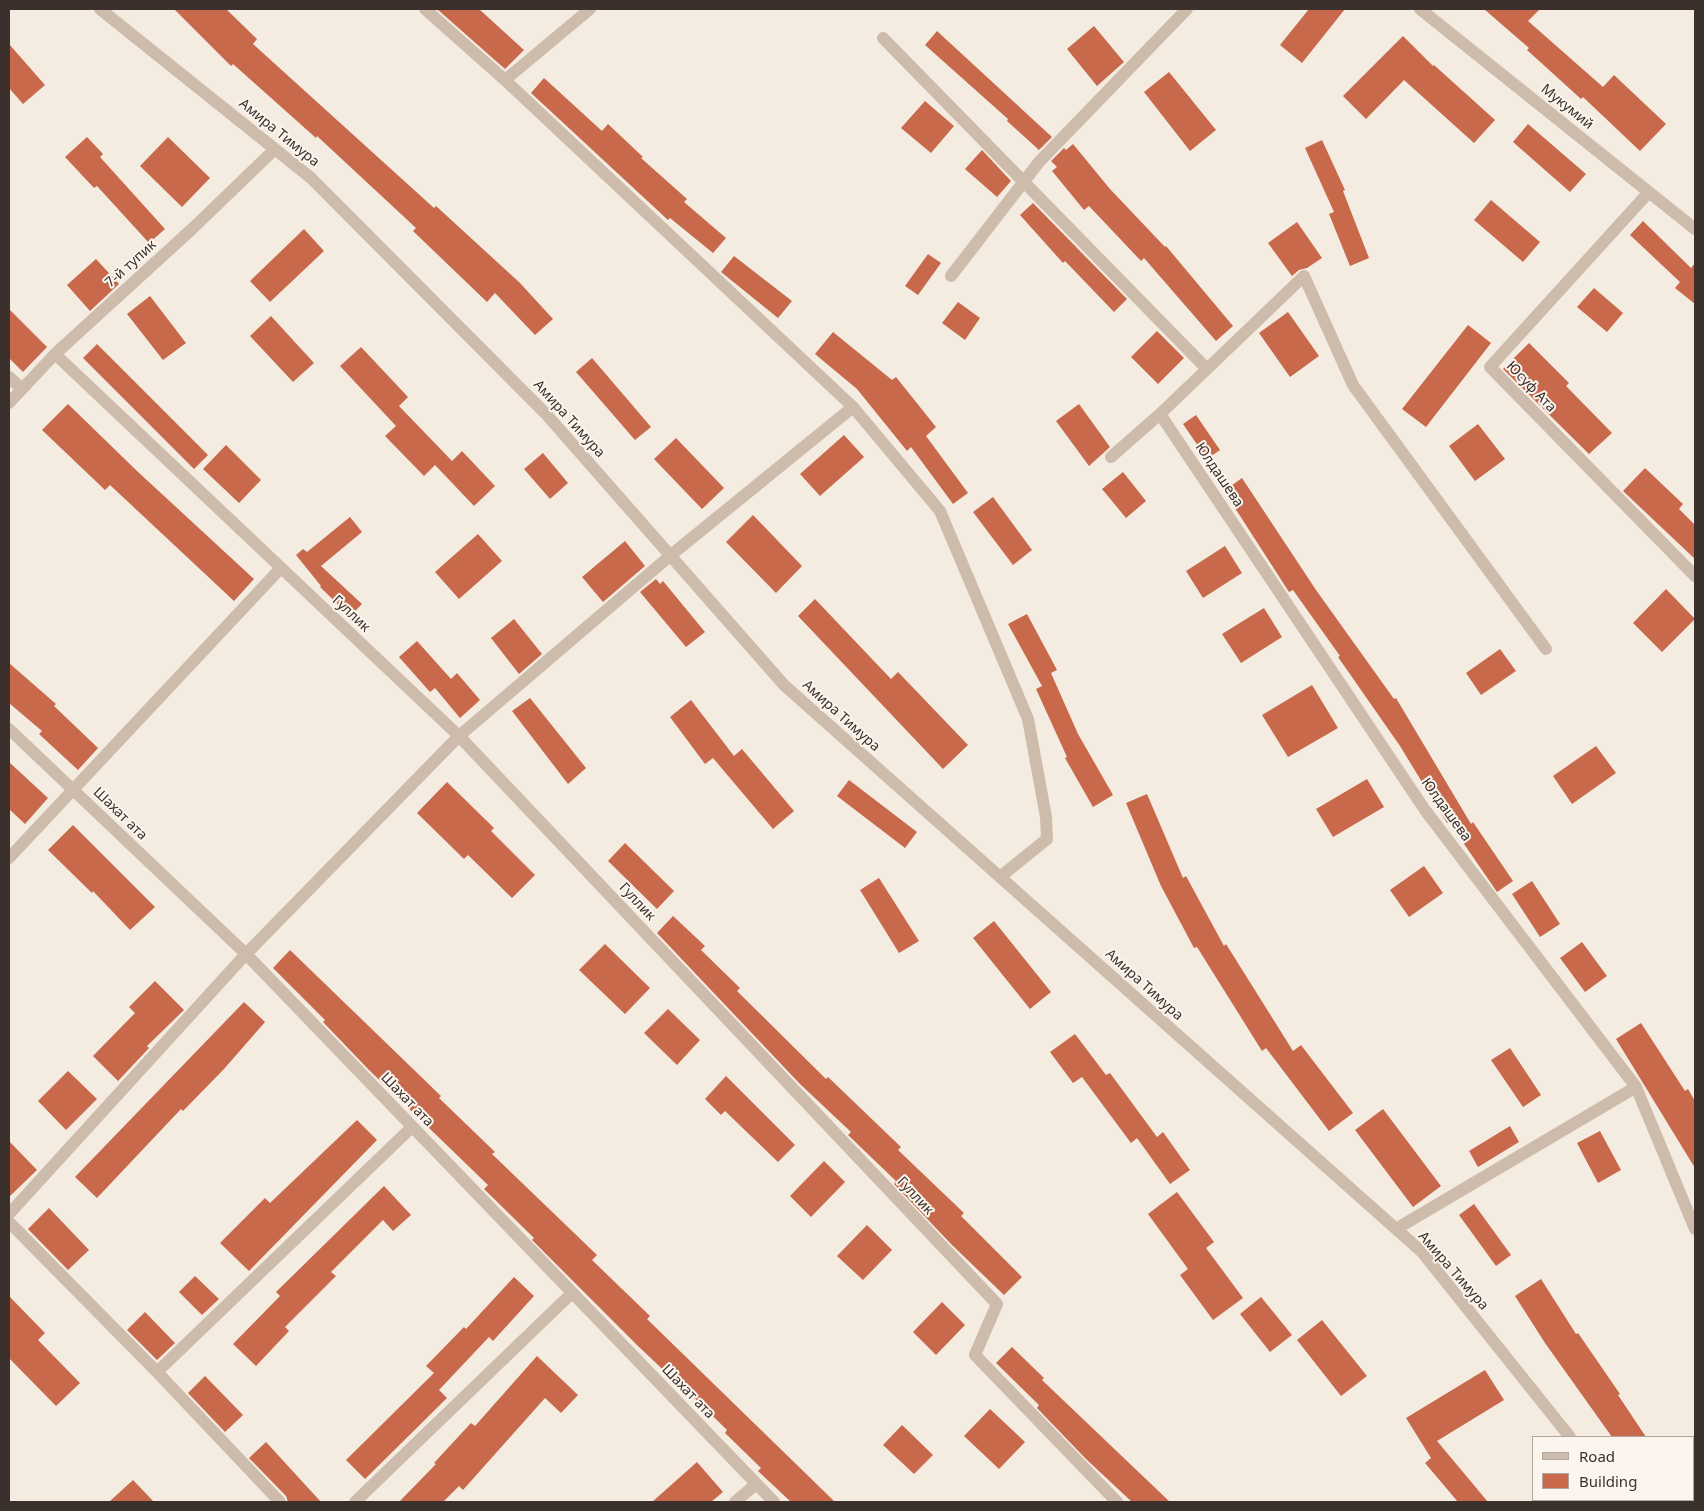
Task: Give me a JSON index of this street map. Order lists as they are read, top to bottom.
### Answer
{
  "streets": {
    "street": [
      "Мукумий",
      "Амира Тимура",
      "7-й тупик",
      "Юсуф Ата",
      "Юлдашева",
      "Гуллик",
      "Шахат ата"
    ]
  },
  "crossings": [
    ["Мукумий", "Юсуф Ата"],
    ["Амира Тимура", "7-й тупик"],
    ["7-й тупик", "Гуллик"]
  ],
  "legend": ["Road", "Building"]
}
